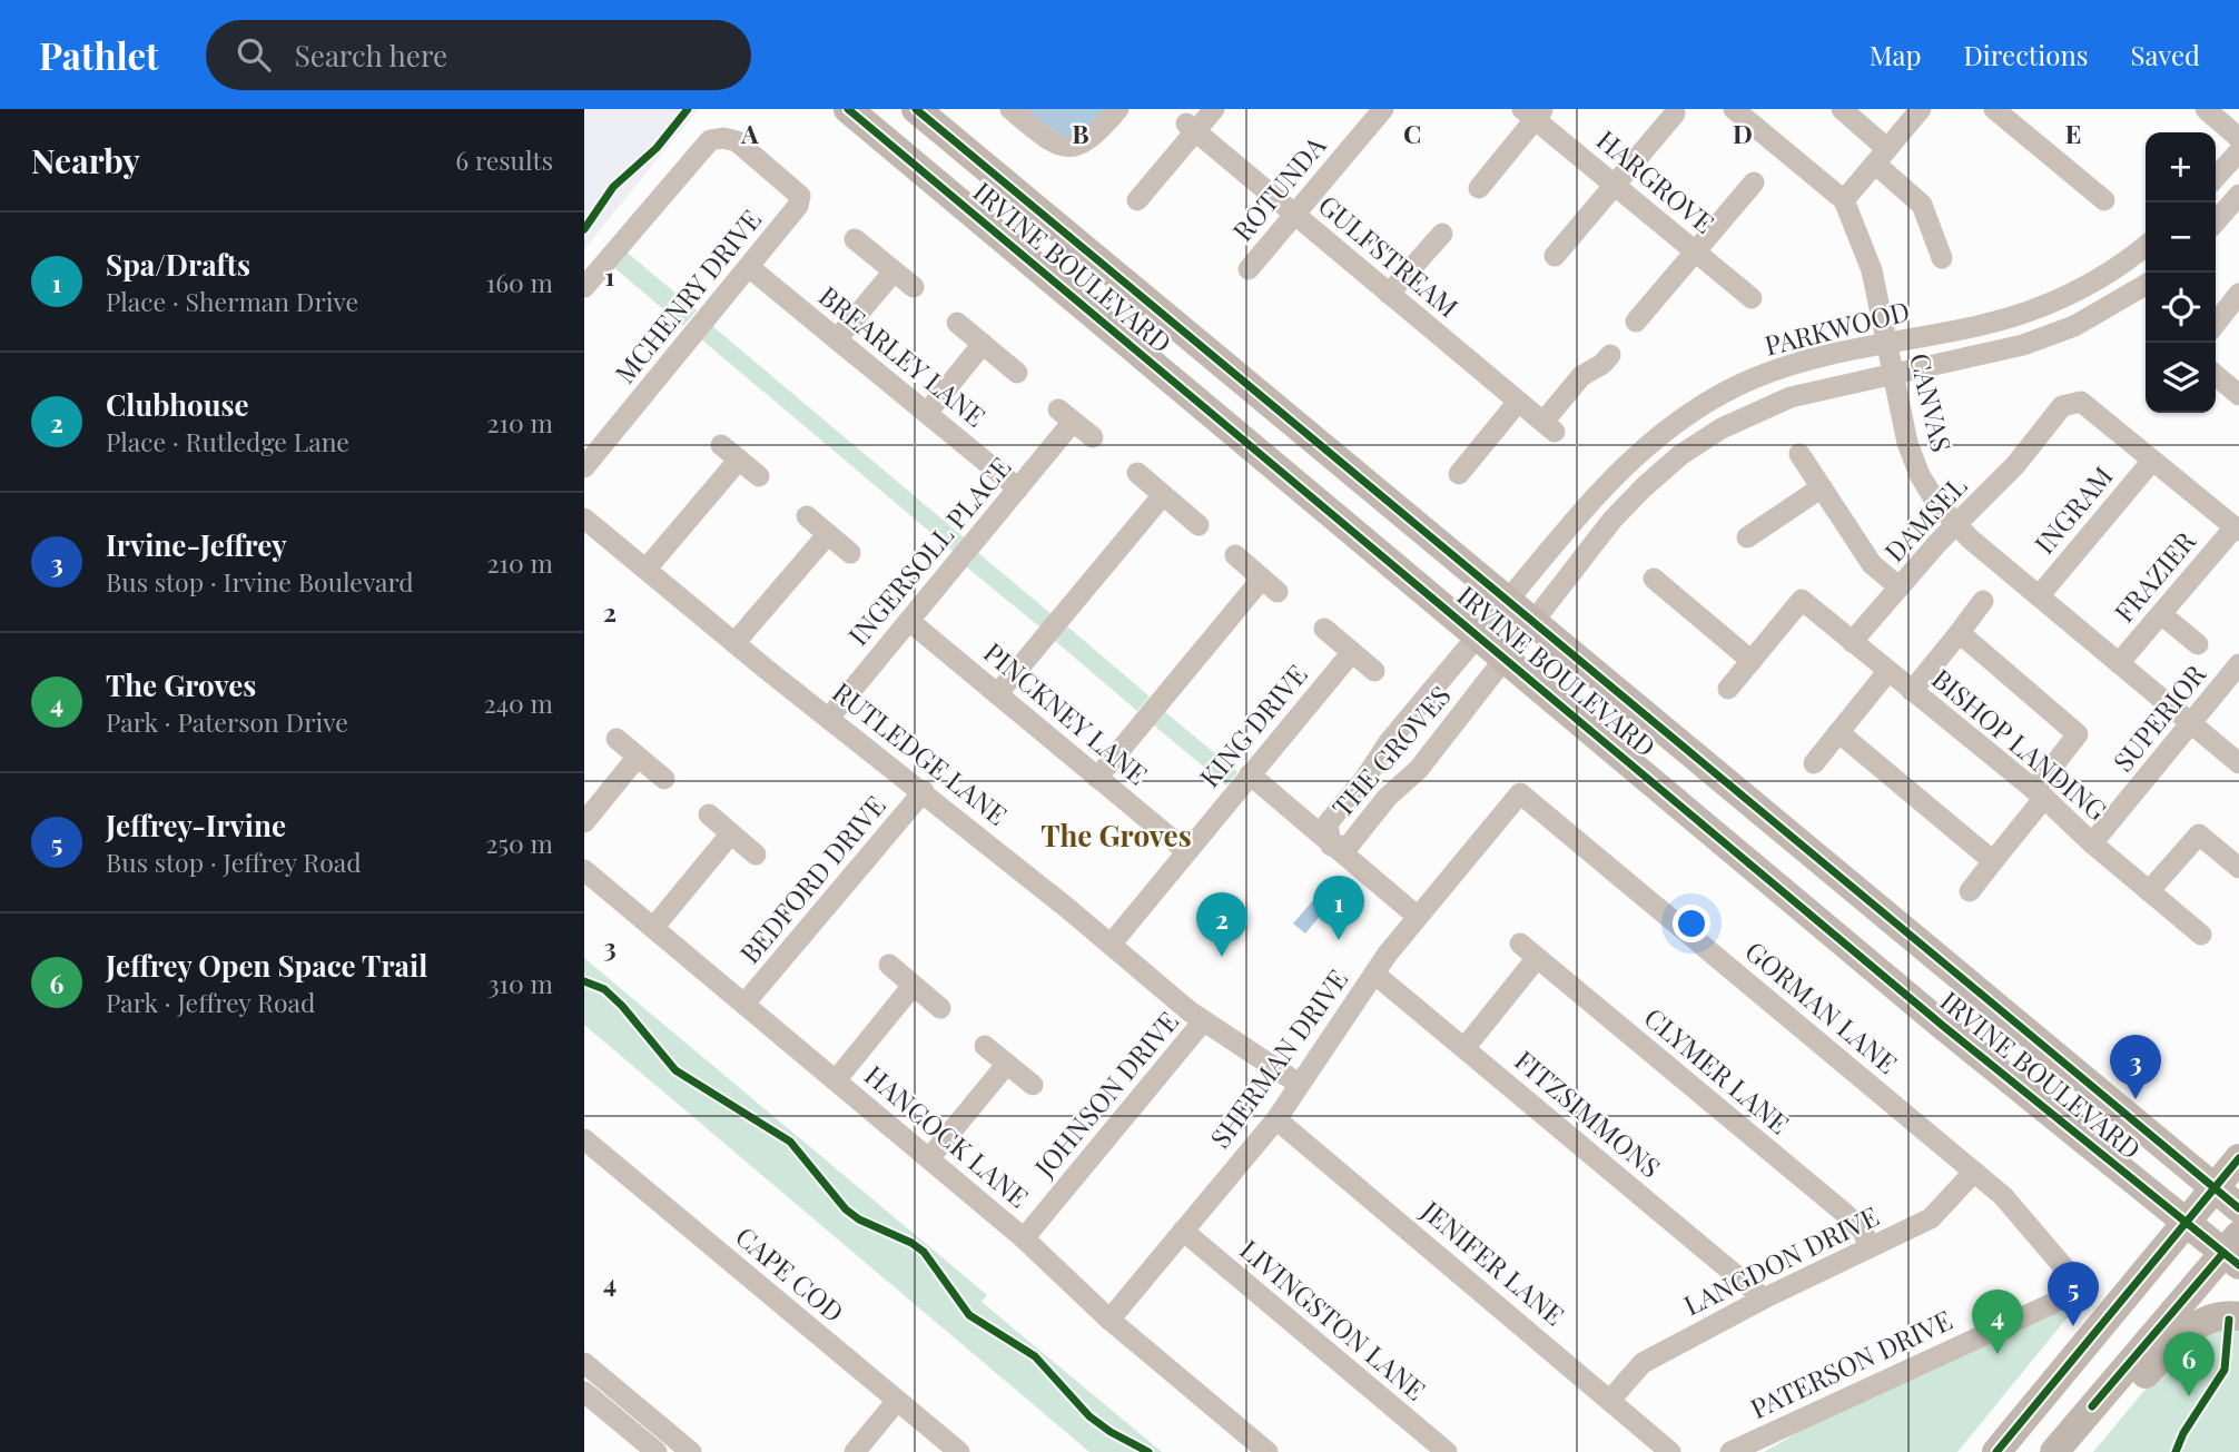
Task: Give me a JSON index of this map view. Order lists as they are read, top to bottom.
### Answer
{
  "streets": {
    "main road": ["IRVINE BOULEVARD"],
    "street": [
      "HARGROVE",
      "ROTUNDA",
      "GULFSTREAM",
      "MCHENRY DRIVE",
      "PARKWOOD",
      "BREARLEY LANE",
      "CANVAS",
      "INGRAM",
      "DAMSEL",
      "INGERSOLL PLACE",
      "FRAZIER",
      "PINCKNEY LANE",
      "SUPERIOR",
      "KING DRIVE",
      "BISHOP LANDING",
      "THE GROVES",
      "RUTLEDGE LANE",
      "BEDFORD DRIVE",
      "GORMAN LANE",
      "SHERMAN DRIVE",
      "CLYMER LANE",
      "JOHNSON DRIVE",
      "FITZSIMMONS",
      "HANCOCK LANE",
      "LANGDON DRIVE",
      "JENIFER LANE",
      "CAPE COD",
      "LIVINGSTON LANE",
      "PATERSON DRIVE"
    ]
  },
  "crossings": [
    ["ROTUNDA", "GULFSTREAM"],
    ["IRVINE BOULEVARD", "PARKWOOD"],
    ["IRVINE BOULEVARD", "THE GROVES"],
    ["MCHENRY DRIVE", "BREARLEY LANE"],
    ["PARKWOOD", "CANVAS"],
    ["PARKWOOD", "THE GROVES"],
    ["BREARLEY LANE", "INGERSOLL PLACE"],
    ["CANVAS", "INGRAM"],
    ["CANVAS", "DAMSEL"],
    ["CANVAS", "FRAZIER"],
    ["CANVAS", "SUPERIOR"],
    ["INGRAM", "DAMSEL"],
    ["DAMSEL", "BISHOP LANDING"],
    ["INGERSOLL PLACE", "PINCKNEY LANE"],
    ["INGERSOLL PLACE", "RUTLEDGE LANE"],
    ["PINCKNEY LANE", "KING DRIVE"],
    ["SUPERIOR", "BISHOP LANDING"],
    ["KING DRIVE", "RUTLEDGE LANE"],
    ["RUTLEDGE LANE", "BEDFORD DRIVE"],
    ["RUTLEDGE LANE", "SHERMAN DRIVE"],
    ["RUTLEDGE LANE", "JOHNSON DRIVE"],
    ["BEDFORD DRIVE", "HANCOCK LANE"],
    ["GORMAN LANE", "SHERMAN DRIVE"],
    ["GORMAN LANE", "LANGDON DRIVE"],
    ["GORMAN LANE", "PATERSON DRIVE"],
    ["SHERMAN DRIVE", "FITZSIMMONS"],
    ["SHERMAN DRIVE", "HANCOCK LANE"],
    ["SHERMAN DRIVE", "JENIFER LANE"],
    ["SHERMAN DRIVE", "LIVINGSTON LANE"],
    ["CLYMER LANE", "FITZSIMMONS"],
    ["CLYMER LANE", "LANGDON DRIVE"],
    ["JOHNSON DRIVE", "HANCOCK LANE"],
    ["FITZSIMMONS", "LANGDON DRIVE"],
    ["LANGDON DRIVE", "JENIFER LANE"]
  ],
  "districts": ["The Groves"],
  "page": {
    "header": "Pathlet",
    "search": "Search here",
    "nav": ["Map", "Directions", "Saved"],
    "heading": ["Nearby", "6 results"],
    "map_buttons": ["+", "−"],
    "list": [
      {
        "mark": "1",
        "name": "Spa/Drafts",
        "note": "Place · Sherman Drive",
        "value": "160 m"
      },
      {
        "mark": "2",
        "name": "Clubhouse",
        "note": "Place · Rutledge Lane",
        "value": "210 m"
      },
      {
        "mark": "3",
        "name": "Irvine-Jeffrey",
        "note": "Bus stop · Irvine Boulevard",
        "value": "210 m"
      },
      {
        "mark": "4",
        "name": "The Groves",
        "note": "Park · Paterson Drive",
        "value": "240 m"
      },
      {
        "mark": "5",
        "name": "Jeffrey-Irvine",
        "note": "Bus stop · Jeffrey Road",
        "value": "250 m"
      },
      {
        "mark": "6",
        "name": "Jeffrey Open Space Trail",
        "note": "Park · Jeffrey Road",
        "value": "310 m"
      }
    ],
    "pins": [
      "1",
      "2",
      "3",
      "5",
      "4",
      "6"
    ]
  },
  "grid": {
    "columns": [
      "A",
      "B",
      "C",
      "D",
      "E"
    ],
    "rows": [
      "1",
      "2",
      "3",
      "4"
    ]
  }
}
